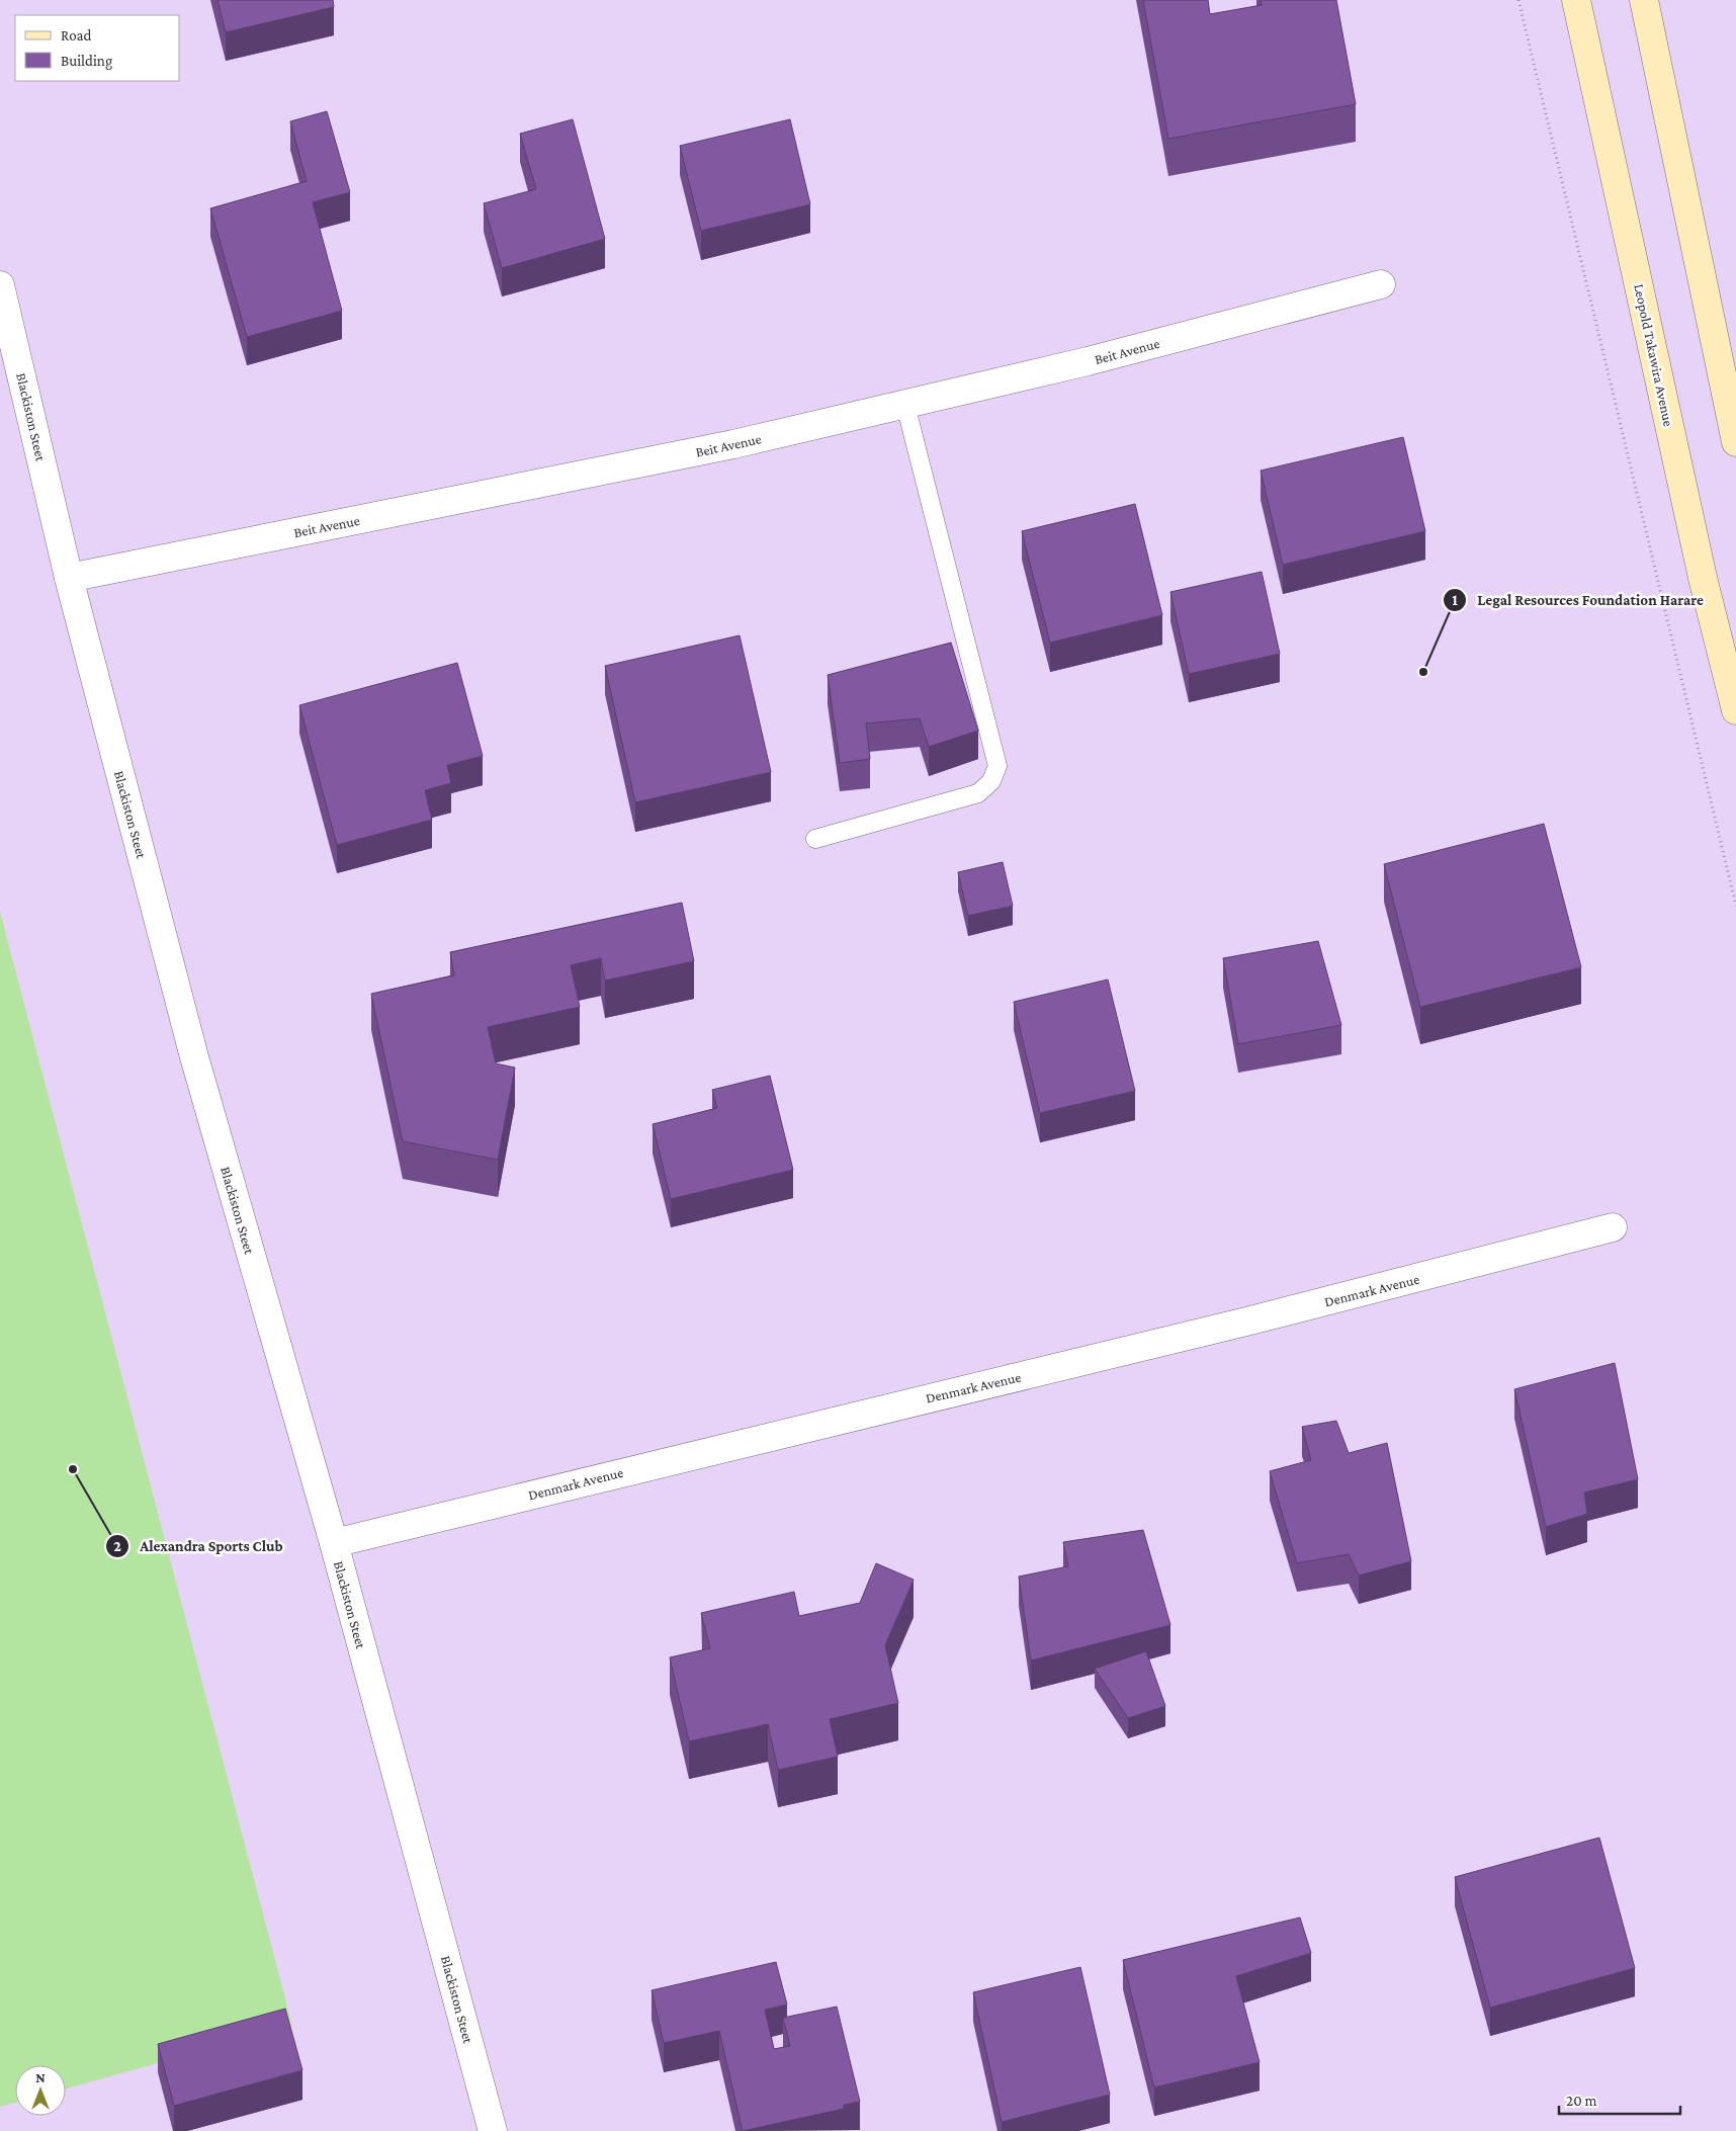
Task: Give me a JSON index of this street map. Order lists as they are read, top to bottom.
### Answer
{
  "streets": {
    "main road": ["Leopold Takawira Avenue"],
    "street": ["Beit Avenue", "Blackiston Steet", "Denmark Avenue"]
  },
  "crossings": [
    ["Beit Avenue", "Blackiston Steet"],
    ["Blackiston Steet", "Denmark Avenue"]
  ],
  "places": ["Legal Resources Foundation Harare", "Alexandra Sports Club"],
  "legend": ["Road", "Building"],
  "scale_bar": "20 m",
  "north": "top"
}
